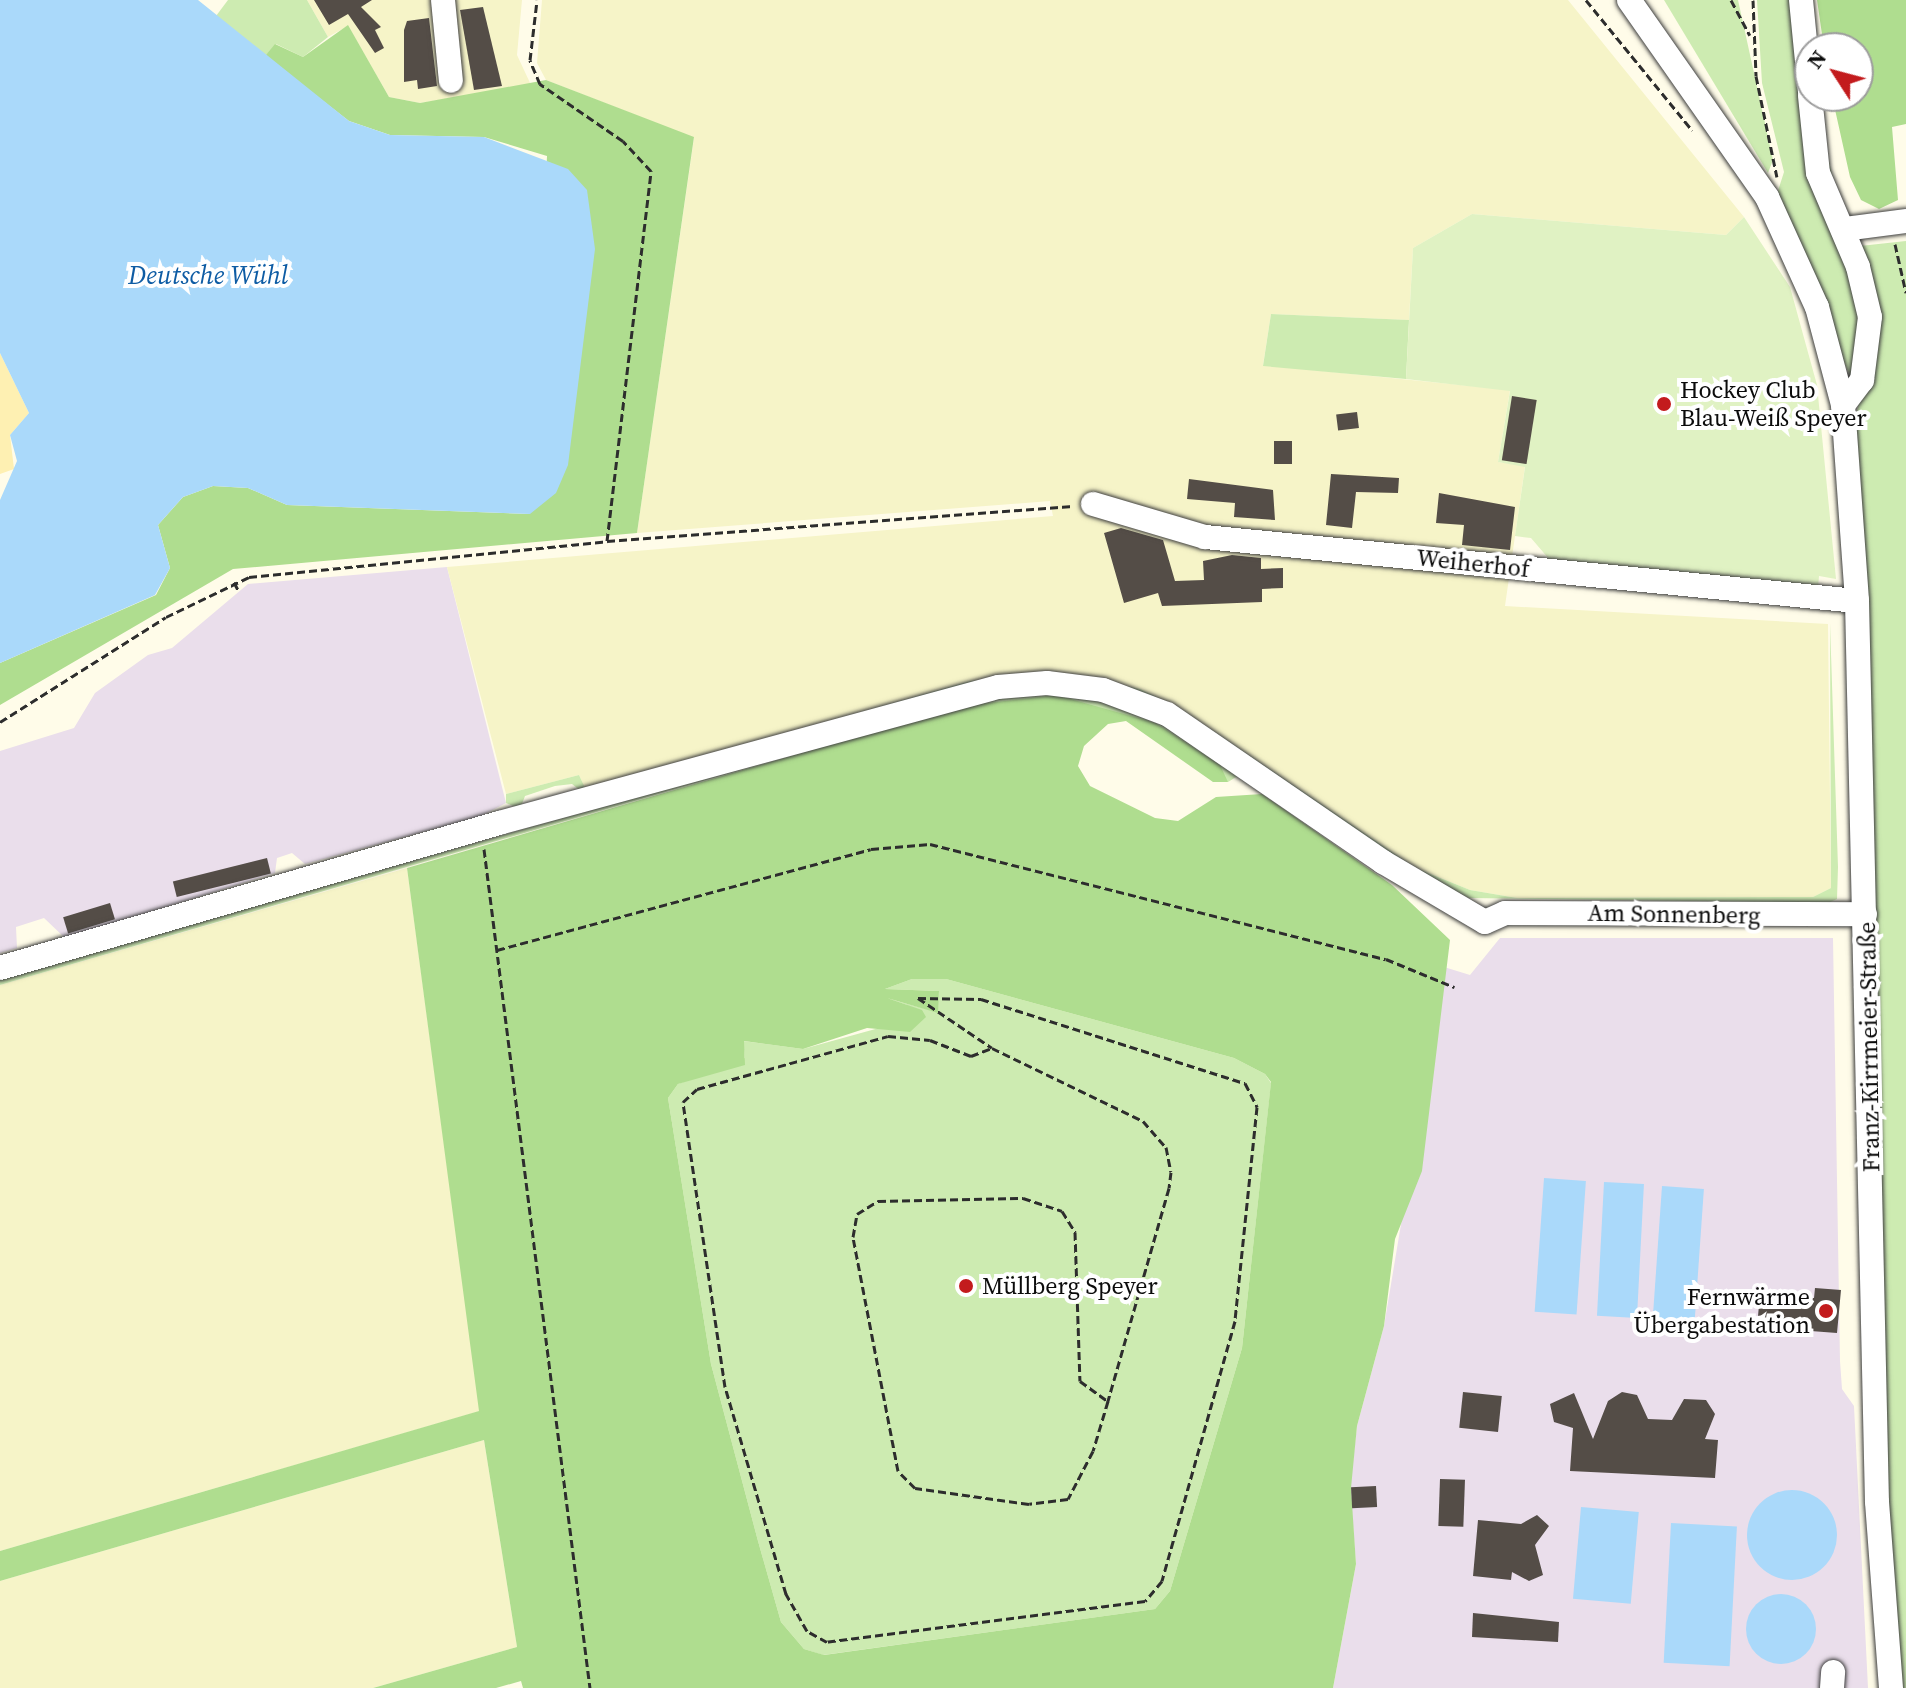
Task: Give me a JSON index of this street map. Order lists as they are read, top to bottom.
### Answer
{
  "streets": {
    "street": ["Weiherhof", "Am Sonnenberg", "Franz-Kirrmeier-Straße"]
  },
  "crossings": [
    ["Weiherhof", "Franz-Kirrmeier-Straße"],
    ["Am Sonnenberg", "Franz-Kirrmeier-Straße"]
  ],
  "water": ["Deutsche Wühl"],
  "places": ["Hockey Club Blau-Weiß Speyer", "Müllberg Speyer", "Fernwärme Übergabestation"],
  "north": "top left"
}
